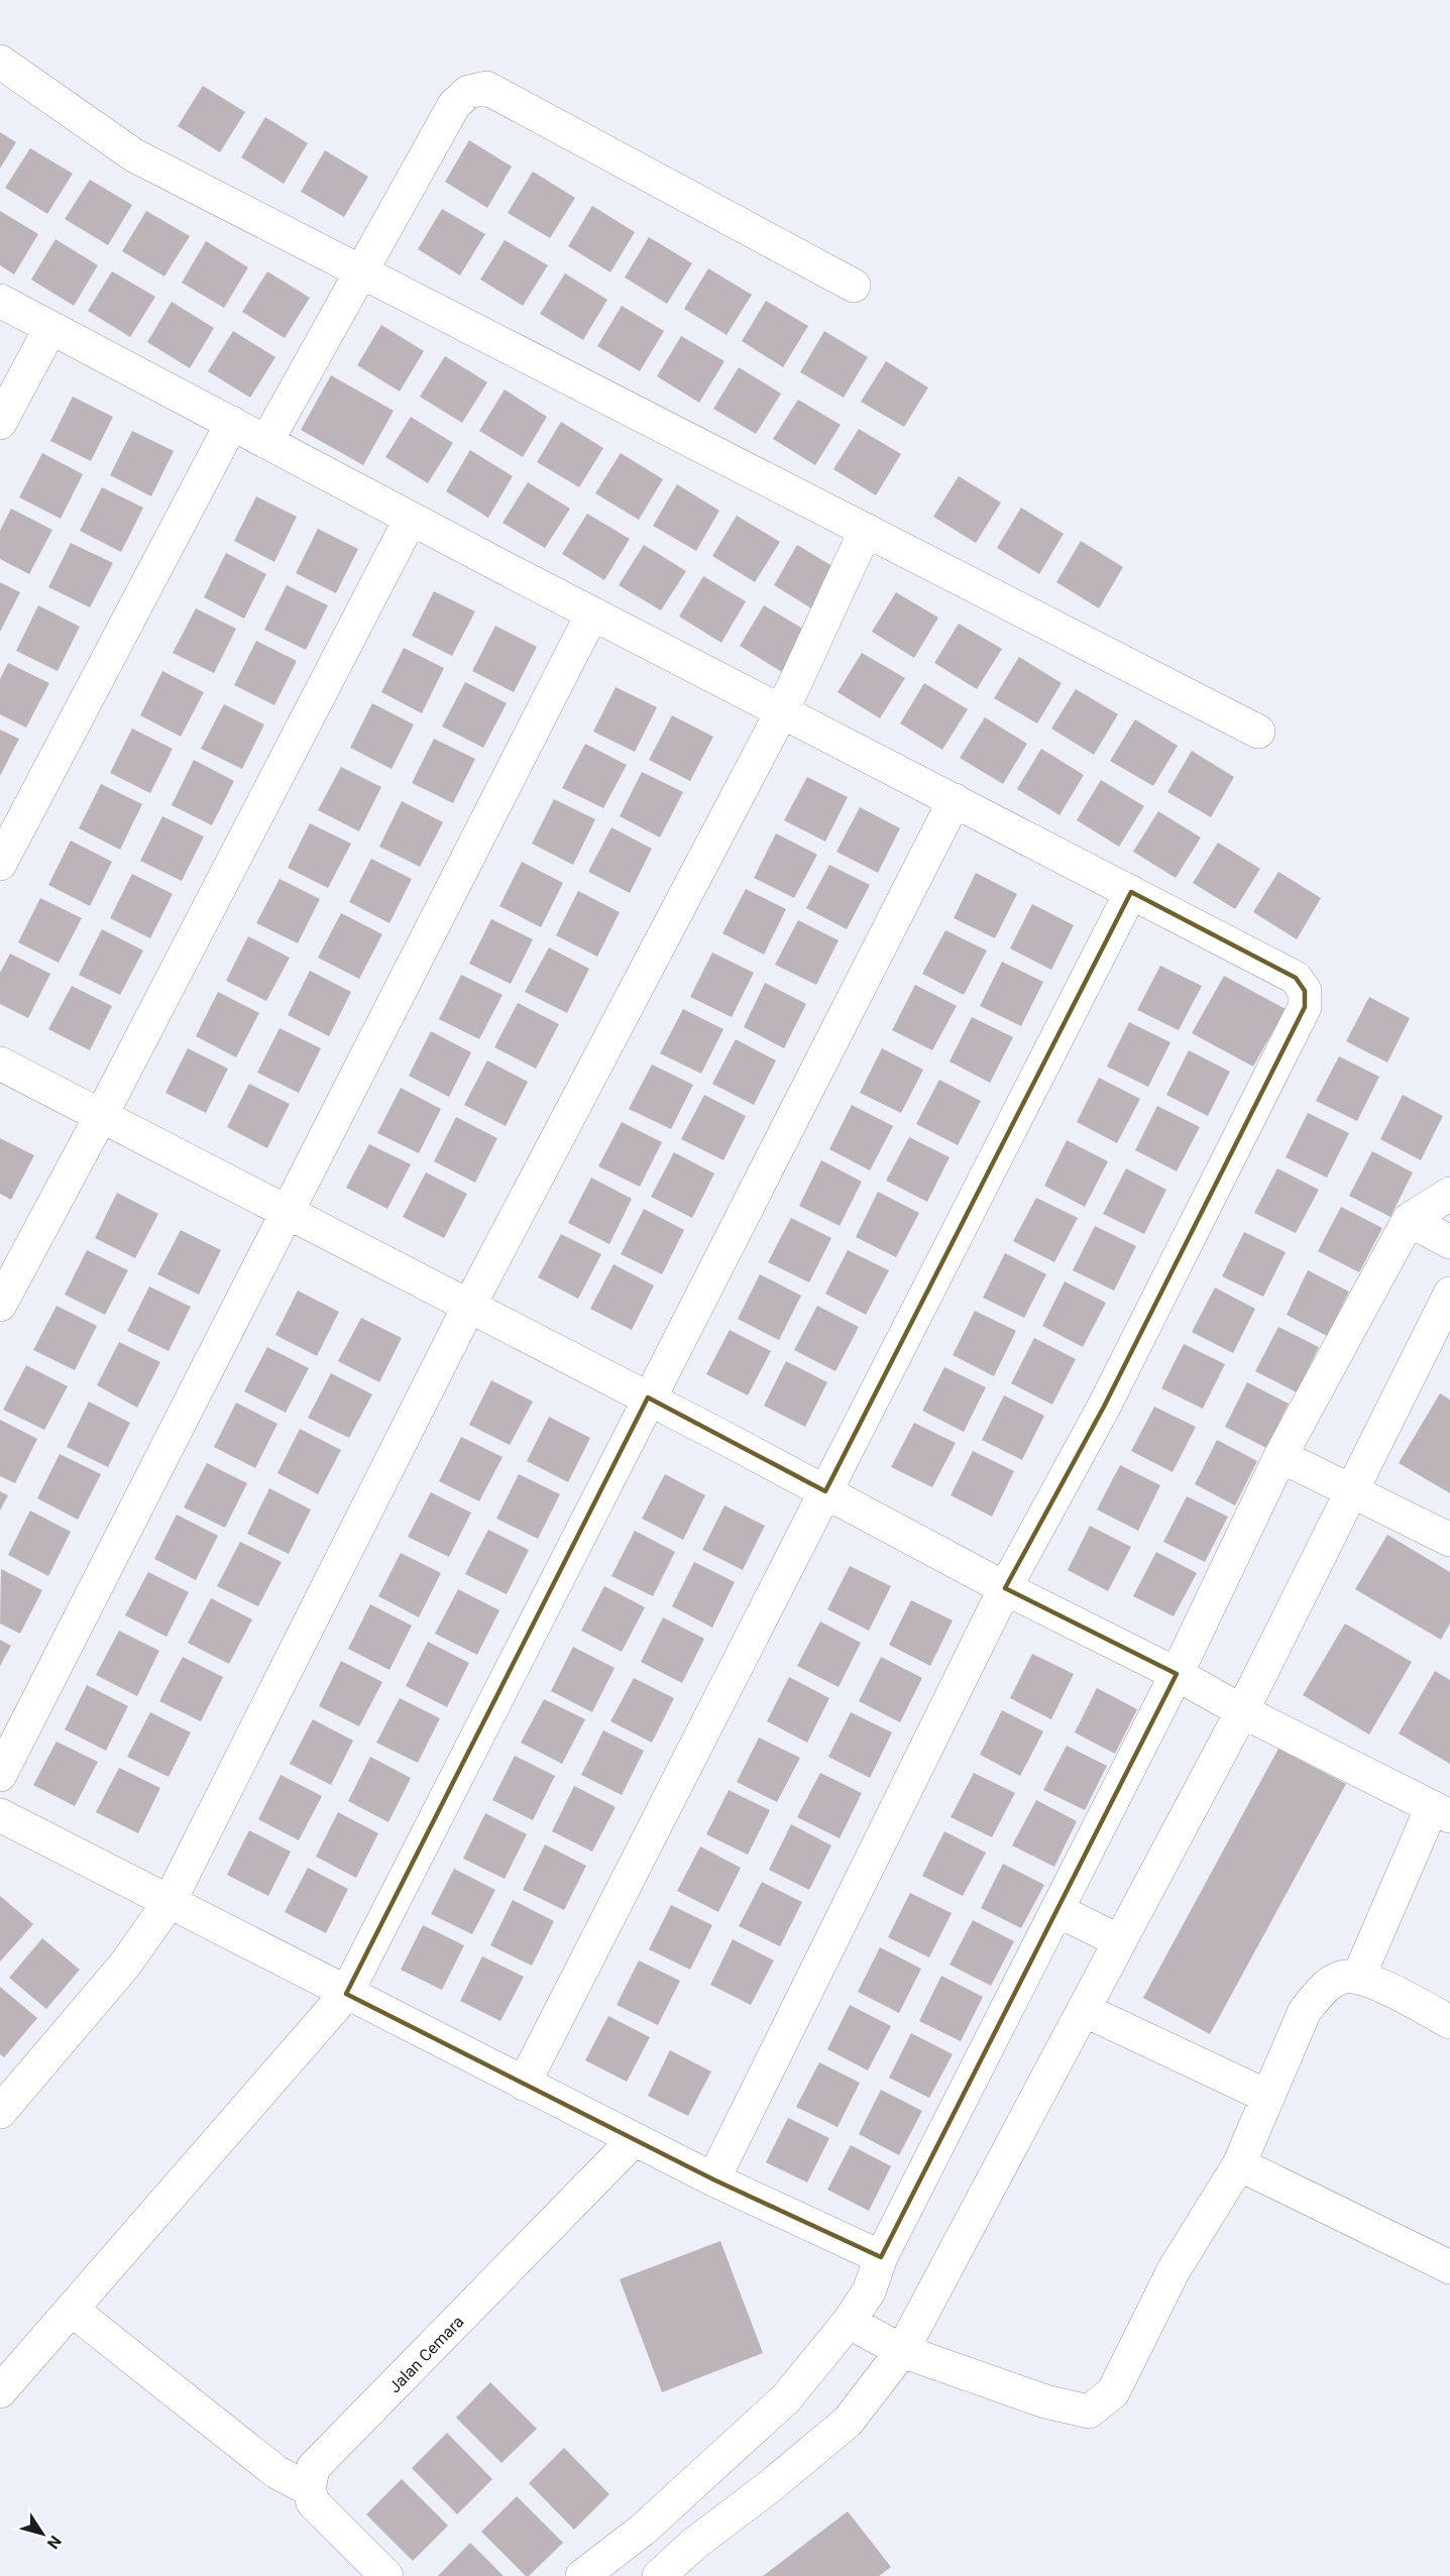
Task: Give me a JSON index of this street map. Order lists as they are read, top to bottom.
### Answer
{
  "streets": {
    "street": ["Jalan Cemara"]
  },
  "north": "bottom right"
}
